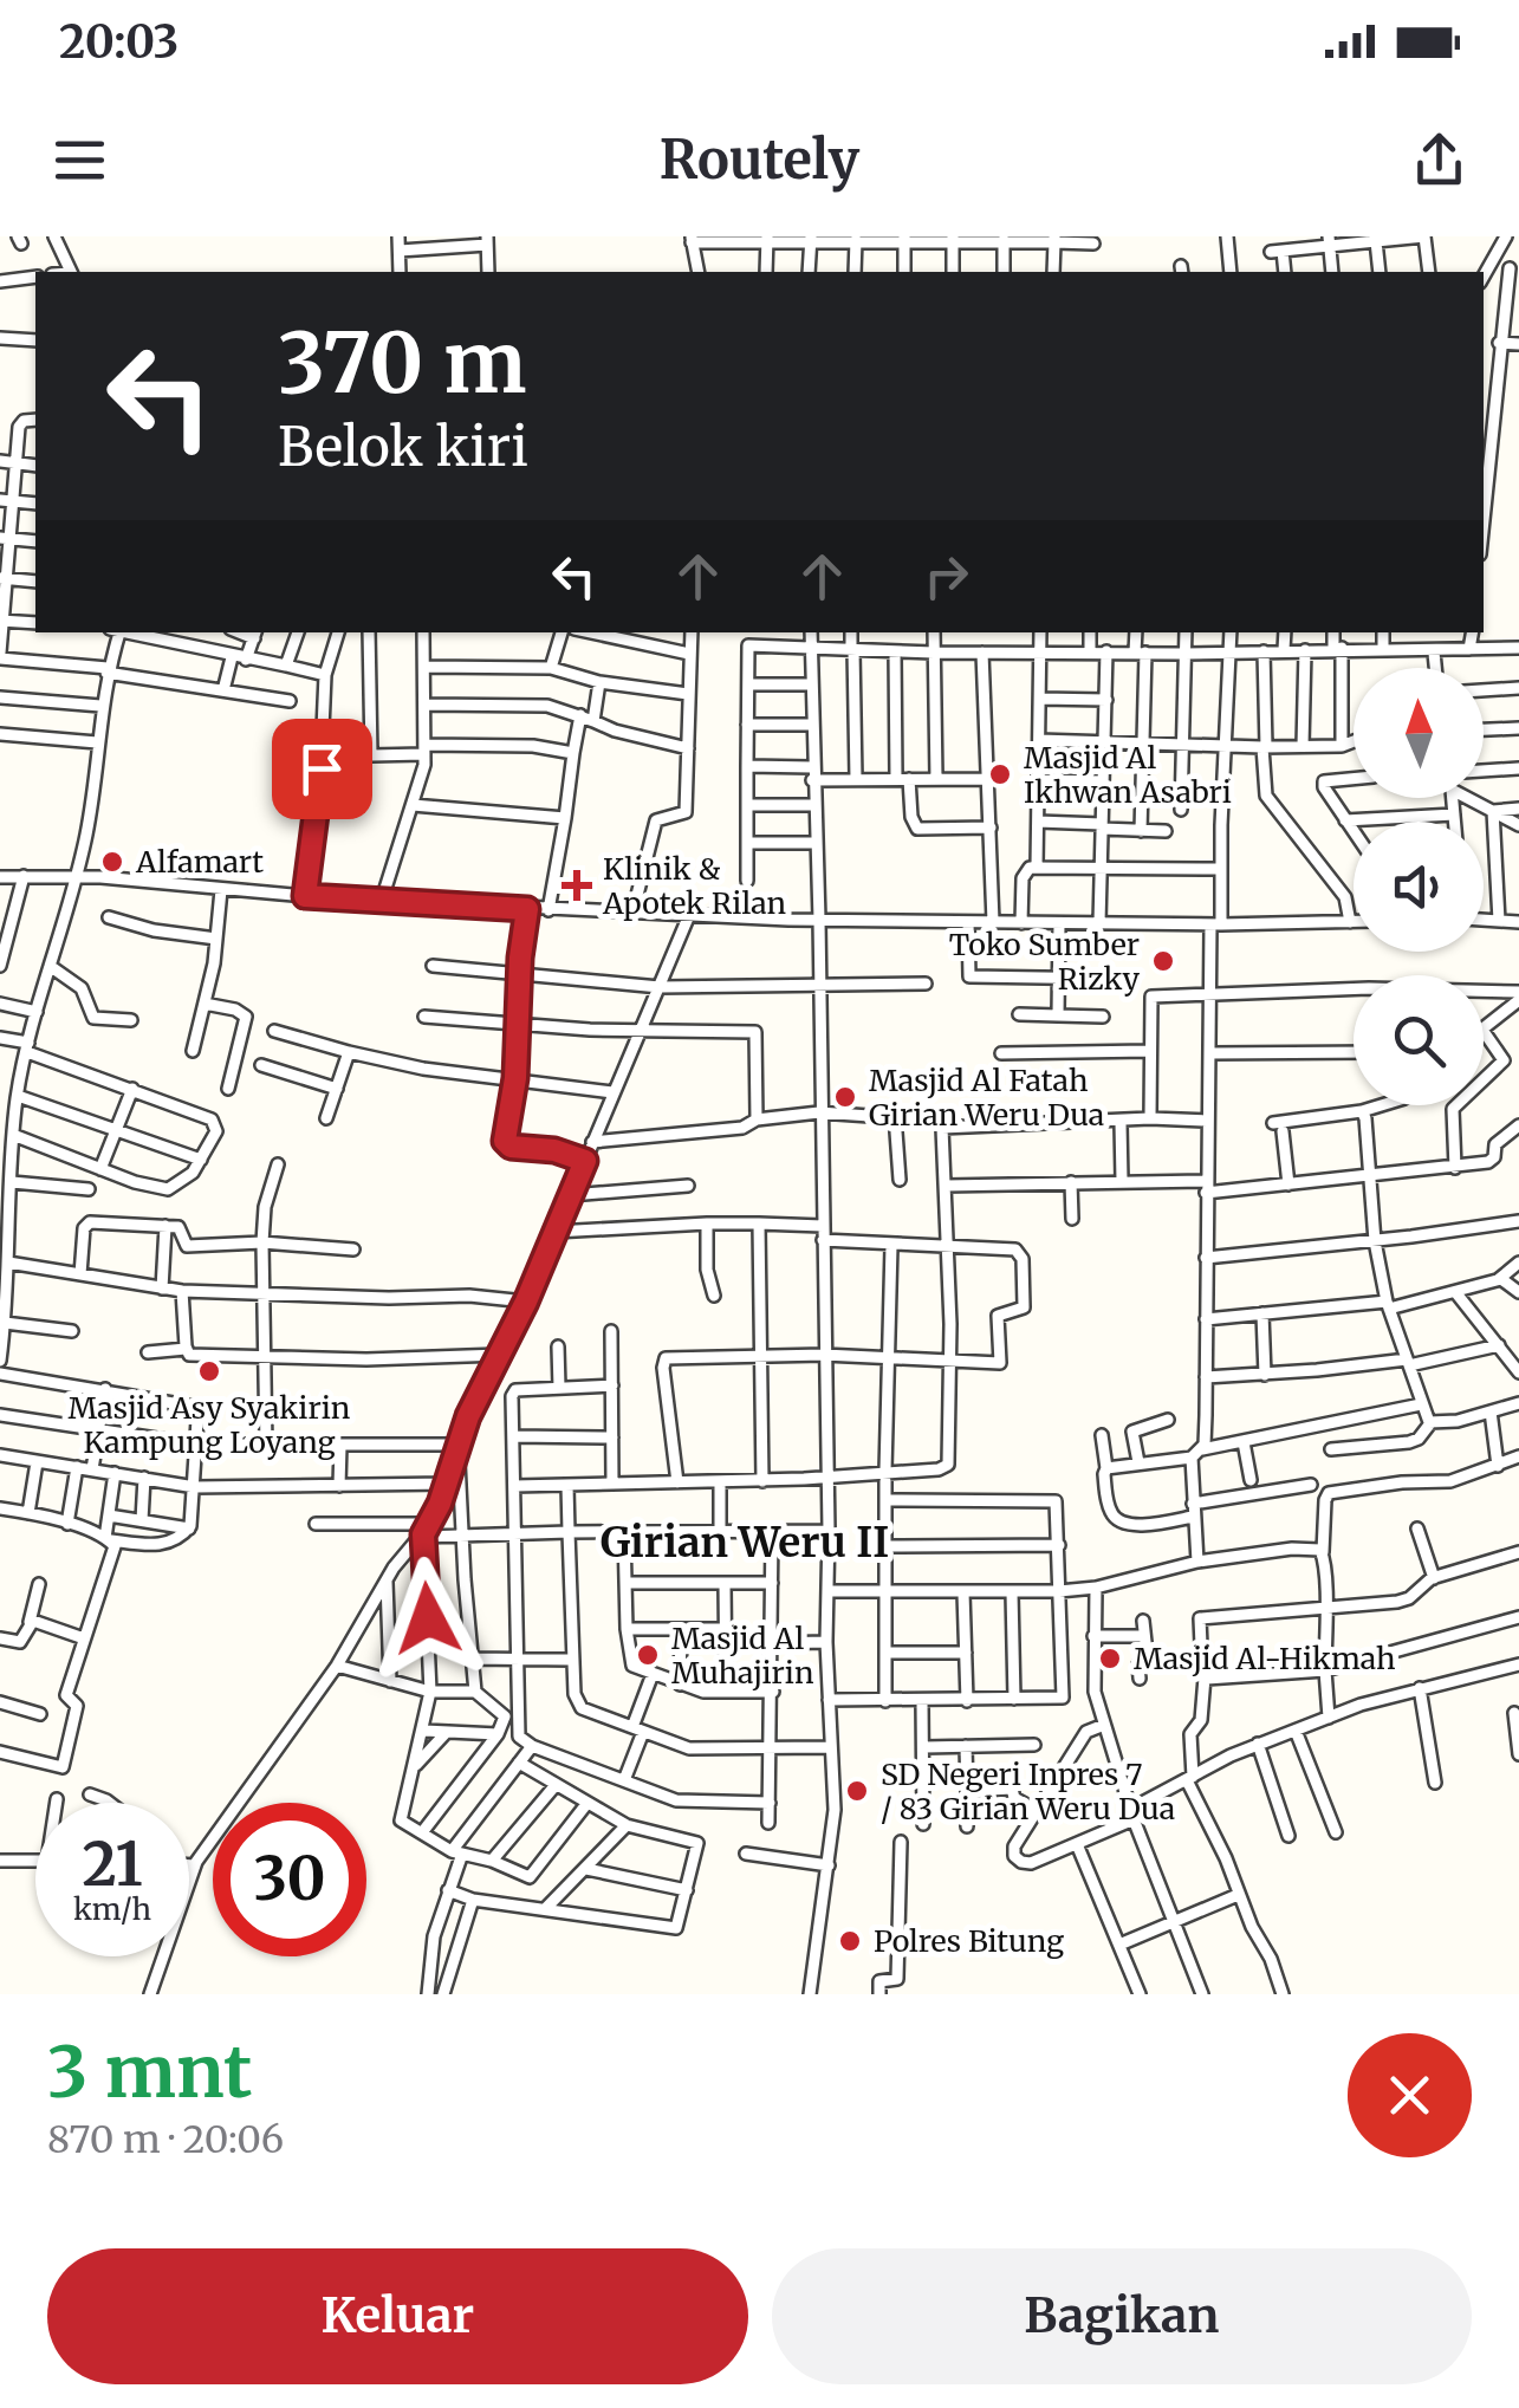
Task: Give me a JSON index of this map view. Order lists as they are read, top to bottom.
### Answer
{
  "districts": ["Girian Weru II"],
  "places": {
    "other": [
      "Masjid Al Ikhwan Asabri",
      "Alfamart",
      "Toko Sumber Rizky",
      "Masjid Al Fatah Girian Weru Dua",
      "Masjid Asy Syakirin Kampung Loyang",
      "Masjid Al Muhajirin",
      "Masjid Al-Hikmah",
      "SD Negeri Inpres 7 / 83 Girian Weru Dua",
      "Polres Bitung"
    ],
    "health": ["Klinik & Apotek Rilan"]
  },
  "north": "top",
  "page": {
    "status": "20:03",
    "header": "Routely",
    "turn": ["370 m", "Belok kiri"],
    "speed": "21 km/h",
    "limit": "30",
    "heading": ["3 mnt", "870 m · 20:06"],
    "buttons": ["Keluar", "Bagikan"]
  }
}
